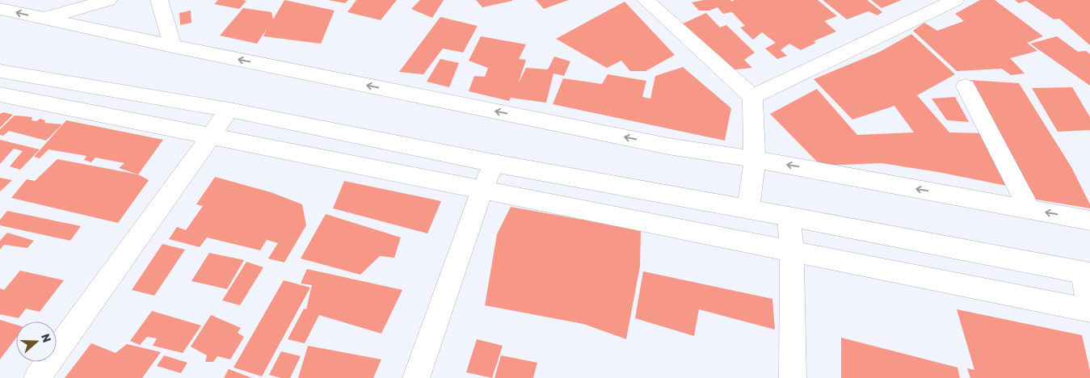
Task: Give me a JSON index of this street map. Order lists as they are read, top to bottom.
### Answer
{
  "north": "right"
}
